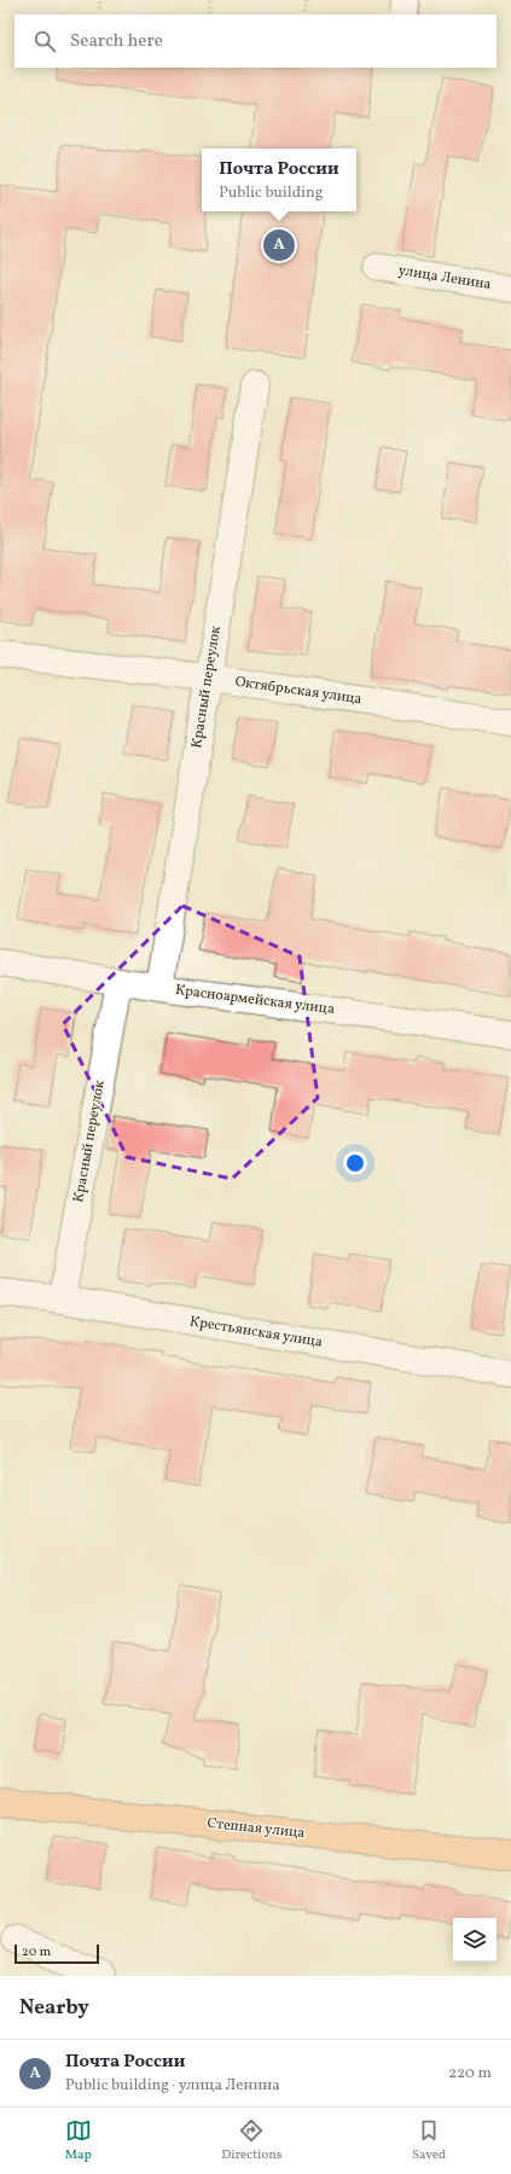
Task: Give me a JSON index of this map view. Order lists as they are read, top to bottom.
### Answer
{
  "streets": {
    "main road": ["Степная улица"],
    "street": [
      "улица Ленина",
      "Красный переулок",
      "Октябрьская улица",
      "Красноармейская улица",
      "Крестьянская улица"
    ]
  },
  "crossings": [
    ["Красный переулок", "Октябрьская улица"],
    ["Красный переулок", "Красноармейская улица"],
    ["Красный переулок", "Крестьянская улица"]
  ],
  "scale_bar": "20 m",
  "page": {
    "search": "Search here",
    "popup": ["Почта России", "Public building"],
    "pins": "A",
    "scale": "20 m",
    "heading": "Nearby",
    "list": [
      {
        "mark": "A",
        "name": "Почта России",
        "note": "Public building · улица Ленина",
        "value": "220 m"
      }
    ],
    "nav": ["Map", "Directions", "Saved"]
  }
}
